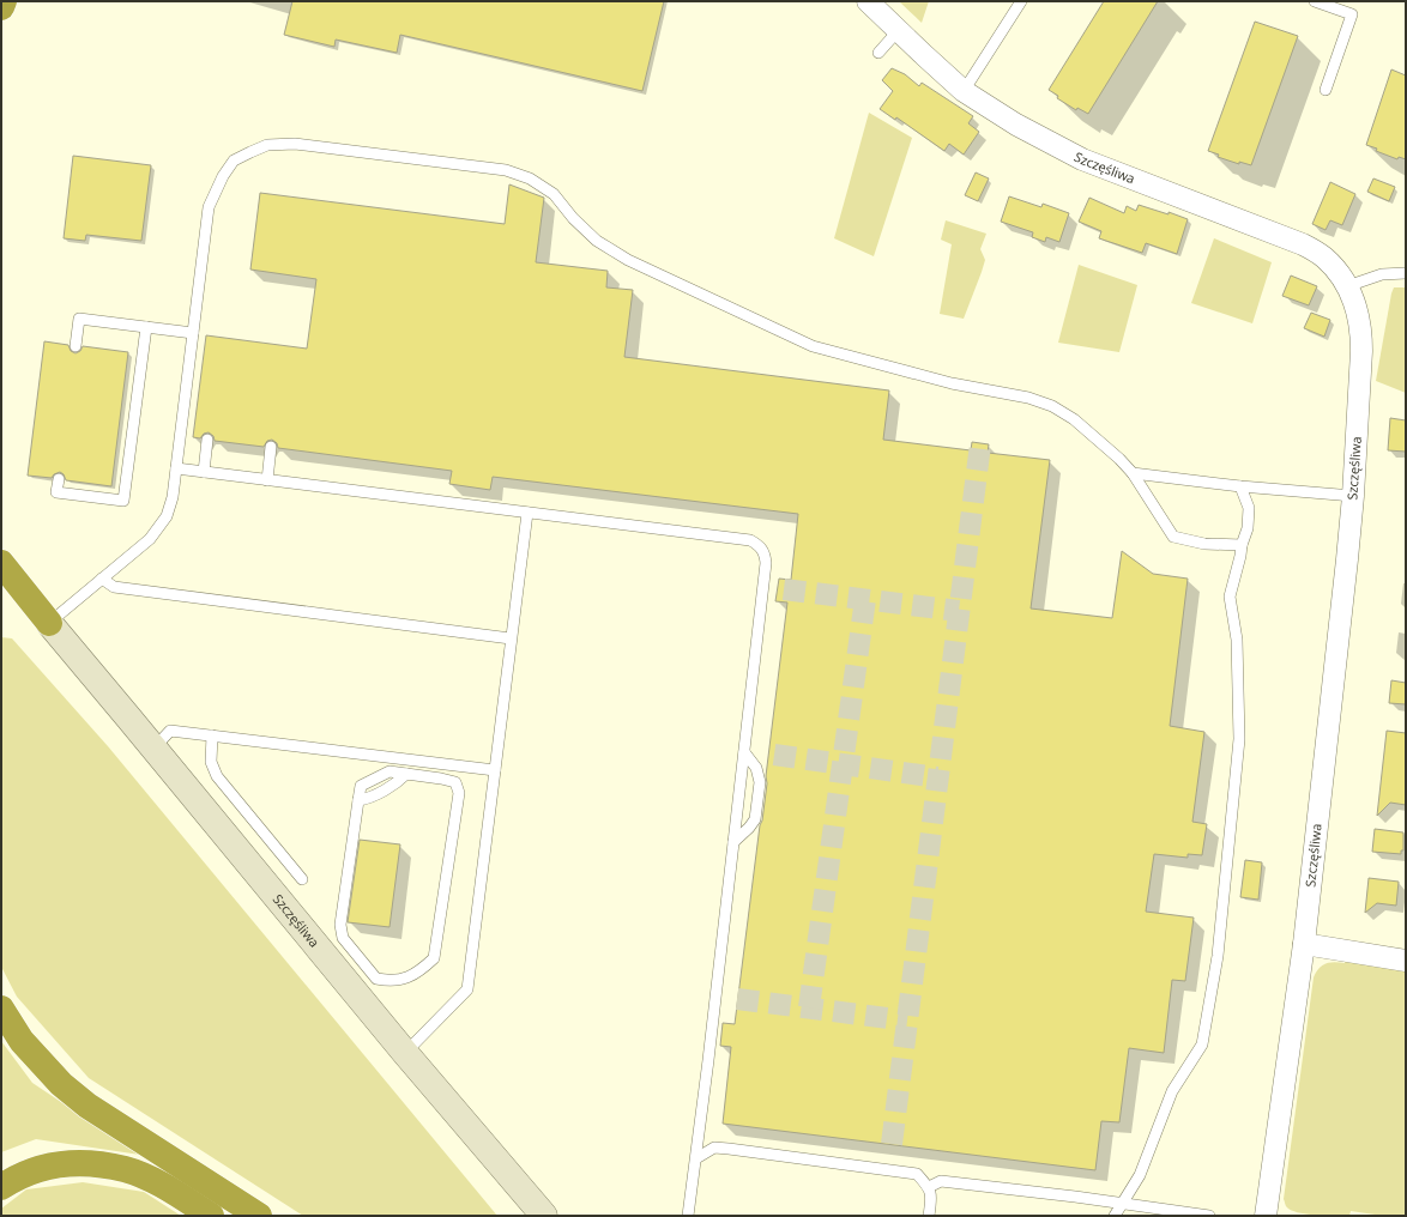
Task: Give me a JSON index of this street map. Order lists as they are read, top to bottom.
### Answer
{
  "streets": {
    "street": ["Szczęśliwa"]
  }
}
